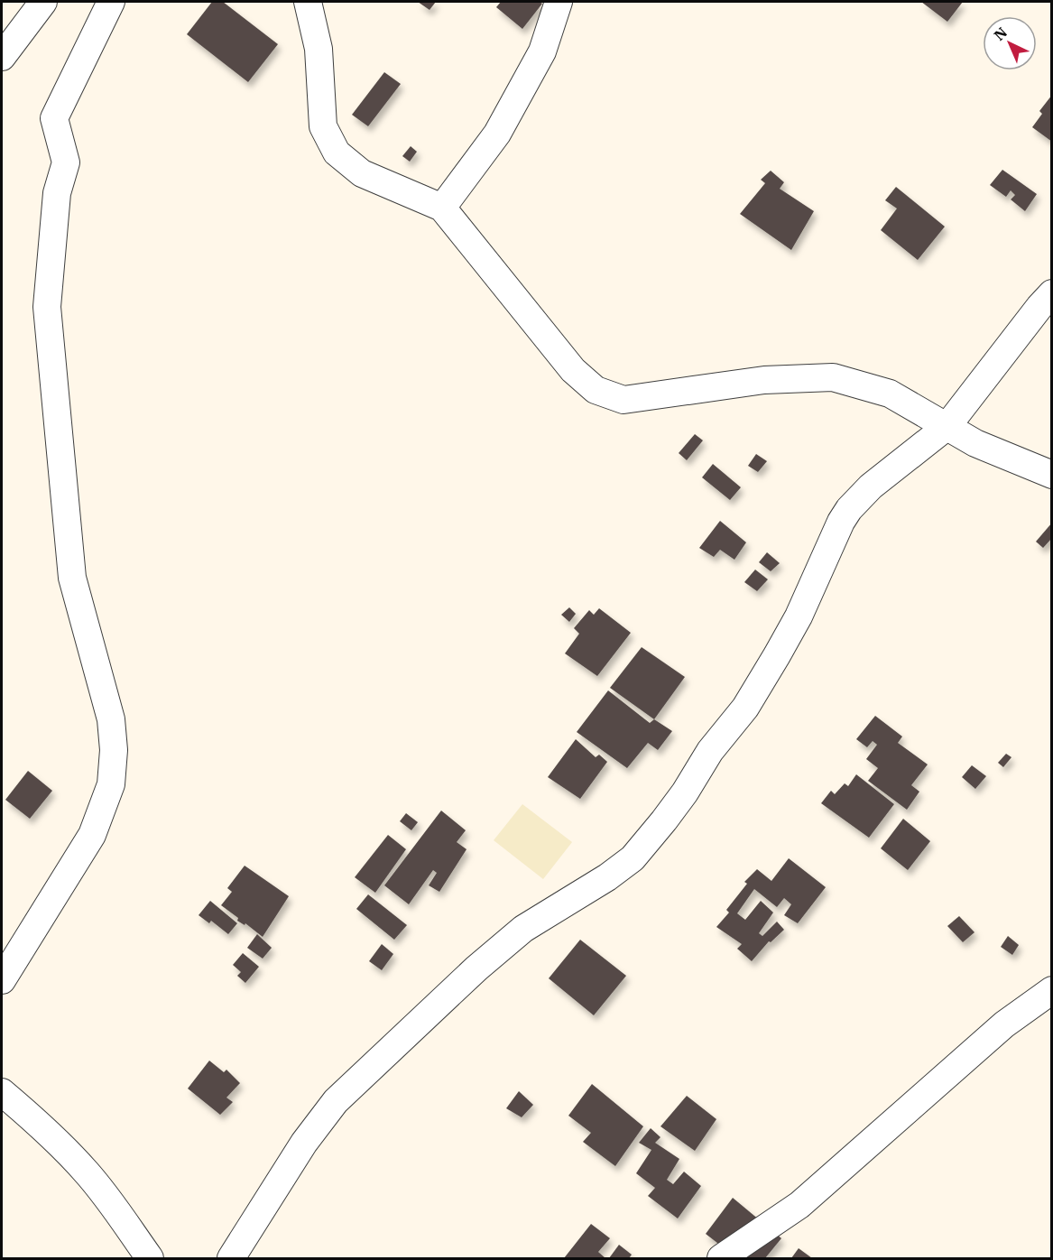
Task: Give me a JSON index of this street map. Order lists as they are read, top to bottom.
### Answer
{
  "north": "top left"
}
